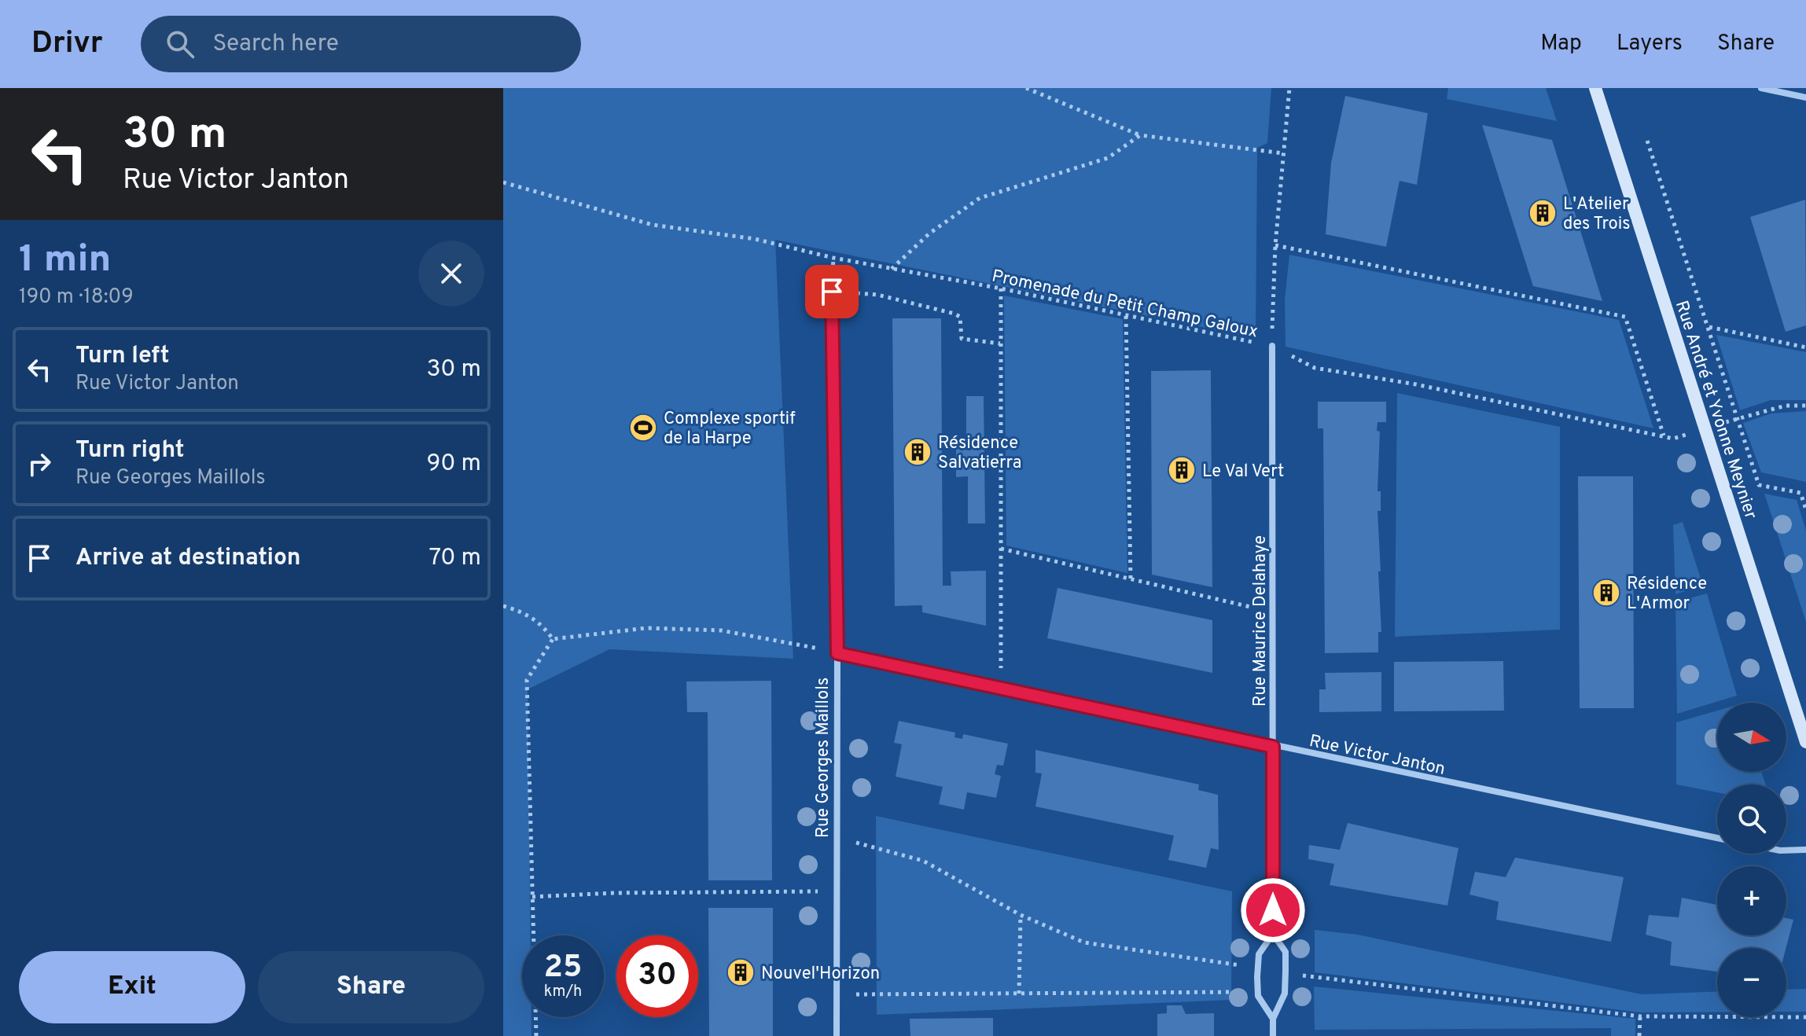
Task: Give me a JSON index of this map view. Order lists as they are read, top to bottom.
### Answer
{
  "streets": {
    "street": [
      "Rue André et Yvonne Meynier",
      "Rue Maurice Delahaye",
      "Rue Victor Janton",
      "Rue Georges Maillols"
    ],
    "path": ["Promenade du Petit Champ Galoux"]
  },
  "crossings": [
    ["Promenade du Petit Champ Galoux", "Rue André et Yvonne Meynier"],
    ["Promenade du Petit Champ Galoux", "Rue Maurice Delahaye"],
    ["Rue Maurice Delahaye", "Rue Victor Janton"],
    ["Rue Victor Janton", "Rue Georges Maillols"]
  ],
  "places": {
    "building": [
      "L'Atelier des Trois",
      "Résidence Salvatierra",
      "Le Val Vert",
      "Résidence L'Armor",
      "Nouvel'Horizon"
    ],
    "sports": ["Complexe sportif de la Harpe"]
  },
  "north": "right",
  "page": {
    "header": "Drivr",
    "search": "Search here",
    "nav": ["Map", "Layers", "Share"],
    "turn": ["30 m", "Rue Victor Janton"],
    "heading": ["1 min", "190 m · 18:09"],
    "list": [
      {
        "name": "Turn left",
        "note": "Rue Victor Janton",
        "value": "30 m"
      },
      {
        "name": "Turn right",
        "note": "Rue Georges Maillols",
        "value": "90 m"
      },
      {
        "name": "Arrive at destination",
        "value": "70 m"
      }
    ],
    "map_buttons": ["+", "−"],
    "speed": "25 km/h",
    "limit": "30",
    "buttons": ["Exit", "Share"]
  }
}
